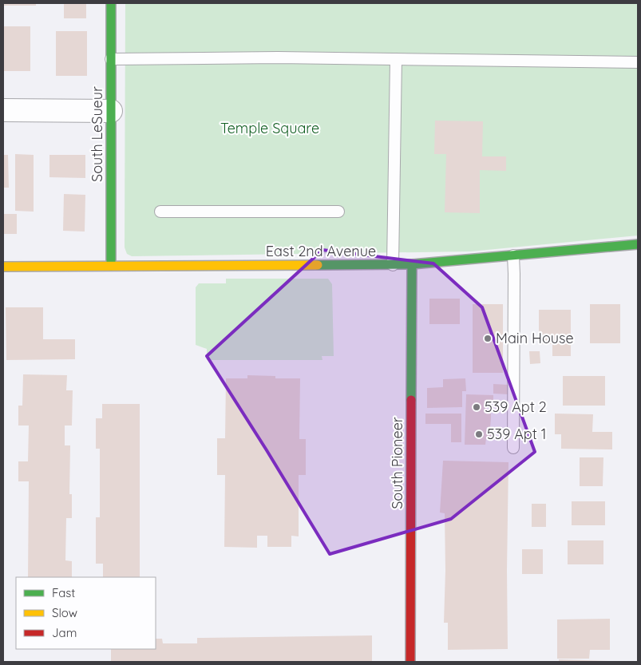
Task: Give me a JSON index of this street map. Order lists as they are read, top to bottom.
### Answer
{
  "streets": {
    "street": ["South LeSueur", "East 2nd Avenue", "South Pioneer"]
  },
  "crossings": [
    ["South LeSueur", "East 2nd Avenue"],
    ["East 2nd Avenue", "South Pioneer"]
  ],
  "parks": ["Temple Square"],
  "places": ["Main House", "539 Apt 2", "539 Apt 1"],
  "legend": ["Fast", "Slow", "Jam"]
}
